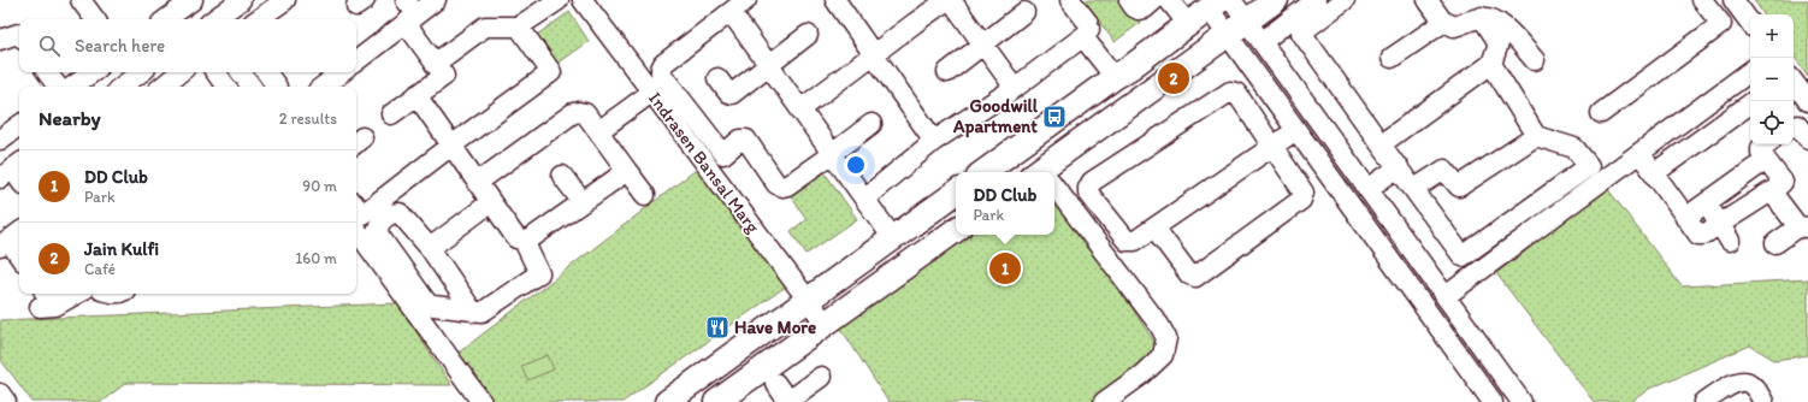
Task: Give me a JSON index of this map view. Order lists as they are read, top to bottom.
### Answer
{
  "streets": {
    "street": ["Indrasen Bansal Marg"]
  },
  "places": {
    "bus stop": ["Goodwill Apartment"],
    "restaurant": ["Have More"]
  },
  "page": {
    "map_buttons": ["+", "−"],
    "search": "Search here",
    "pins": ["2", "1"],
    "heading": ["Nearby", "2 results"],
    "list": [
      {
        "mark": "1",
        "name": "DD Club",
        "note": "Park",
        "value": "90 m"
      },
      {
        "mark": "2",
        "name": "Jain Kulfi",
        "note": "Café",
        "value": "160 m"
      }
    ],
    "popup": ["DD Club", "Park"]
  }
}
